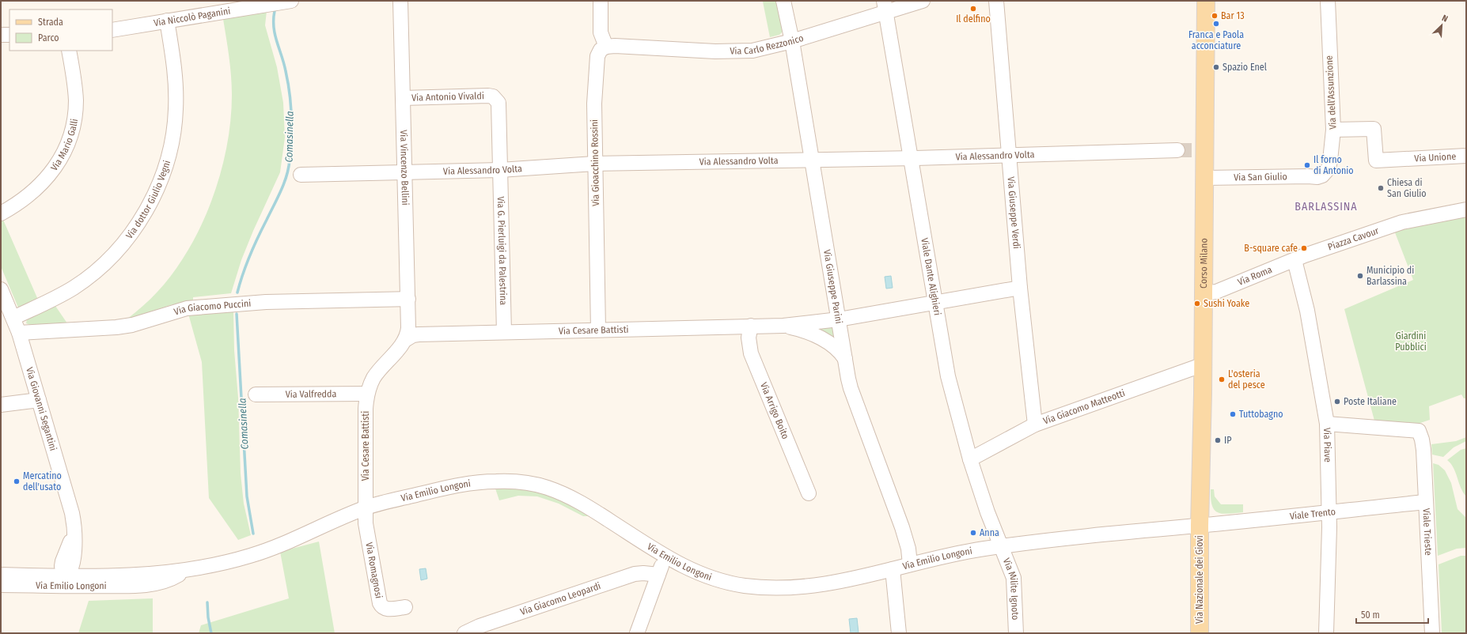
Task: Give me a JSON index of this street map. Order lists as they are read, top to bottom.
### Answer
{
  "streets": {
    "main road": ["Corso Milano", "Via Nazionale dei Giovi"],
    "street": [
      "Via Niccolò Paganini",
      "Via Carlo Rezzonico",
      "Via dell'Assunzione",
      "Via Antonio Vivaldi",
      "Via Mario Galli",
      "Via Alessandro Volta",
      "Via Unione",
      "Via Gioacchino Rossini",
      "Via Vincenzo Bellini",
      "Via San Giulio",
      "Via dottor Giulio Vegni",
      "Via Giuseppe Verdi",
      "Piazza Cavour",
      "Via G. Pierluigi da Palestrina",
      "Viale Dante Alighieri",
      "Via Roma",
      "Via Giuseppe Parini",
      "Via Giacomo Puccini",
      "Via Cesare Battisti",
      "Via Valfredda",
      "Via Giacomo Matteotti",
      "Via Giovanni Segantini",
      "Via Arrigo Boito",
      "Via Piave",
      "Via Emilio Longoni",
      "Viale Trento",
      "Viale Trieste",
      "Via Romagnosi",
      "Via Milite Ignoto",
      "Via Giacomo Leopardi"
    ]
  },
  "crossings": [
    ["Via Niccolò Paganini", "Via dottor Giulio Vegni"],
    ["Via Carlo Rezzonico", "Via Gioacchino Rossini"],
    ["Via Carlo Rezzonico", "Viale Dante Alighieri"],
    ["Via Carlo Rezzonico", "Via Giuseppe Parini"],
    ["Via dell'Assunzione", "Via Unione"],
    ["Via dell'Assunzione", "Via San Giulio"],
    ["Via Antonio Vivaldi", "Via Alessandro Volta"],
    ["Via Antonio Vivaldi", "Via Vincenzo Bellini"],
    ["Via Antonio Vivaldi", "Via G. Pierluigi da Palestrina"],
    ["Via Alessandro Volta", "Via Gioacchino Rossini"],
    ["Via Alessandro Volta", "Via Vincenzo Bellini"],
    ["Via Alessandro Volta", "Via Giuseppe Verdi"],
    ["Via Alessandro Volta", "Via G. Pierluigi da Palestrina"],
    ["Via Alessandro Volta", "Viale Dante Alighieri"],
    ["Via Alessandro Volta", "Via Giuseppe Parini"],
    ["Via Gioacchino Rossini", "Via Cesare Battisti"],
    ["Via Vincenzo Bellini", "Via Giacomo Puccini"],
    ["Via Vincenzo Bellini", "Via Cesare Battisti"],
    ["Via San Giulio", "Corso Milano"],
    ["Via dottor Giulio Vegni", "Via Giovanni Segantini"],
    ["Via Giuseppe Verdi", "Via Cesare Battisti"],
    ["Via Giuseppe Verdi", "Via Giacomo Matteotti"],
    ["Piazza Cavour", "Via Roma"],
    ["Piazza Cavour", "Via Piave"],
    ["Via G. Pierluigi da Palestrina", "Via Cesare Battisti"],
    ["Corso Milano", "Via Roma"],
    ["Corso Milano", "Via Giacomo Matteotti"],
    ["Corso Milano", "Via Emilio Longoni"],
    ["Corso Milano", "Viale Trento"],
    ["Corso Milano", "Via Nazionale dei Giovi"],
    ["Viale Dante Alighieri", "Via Cesare Battisti"],
    ["Viale Dante Alighieri", "Via Giacomo Matteotti"],
    ["Viale Dante Alighieri", "Via Emilio Longoni"],
    ["Viale Dante Alighieri", "Via Milite Ignoto"],
    ["Via Roma", "Via Piave"],
    ["Via Giuseppe Parini", "Via Cesare Battisti"],
    ["Via Giuseppe Parini", "Via Emilio Longoni"],
    ["Via Giacomo Puccini", "Via Giovanni Segantini"],
    ["Via Cesare Battisti", "Via Valfredda"],
    ["Via Cesare Battisti", "Via Arrigo Boito"],
    ["Via Cesare Battisti", "Via Emilio Longoni"],
    ["Via Cesare Battisti", "Via Romagnosi"],
    ["Via Giovanni Segantini", "Via Emilio Longoni"],
    ["Via Piave", "Viale Trento"],
    ["Via Piave", "Viale Trieste"],
    ["Via Emilio Longoni", "Viale Trento"],
    ["Via Emilio Longoni", "Via Romagnosi"],
    ["Via Emilio Longoni", "Via Nazionale dei Giovi"],
    ["Via Emilio Longoni", "Via Milite Ignoto"],
    ["Viale Trento", "Viale Trieste"],
    ["Viale Trento", "Via Nazionale dei Giovi"]
  ],
  "districts": ["BARLASSINA"],
  "water": ["Comasinella"],
  "parks": ["Giardini Pubblici"],
  "places": [
    "Il delfino",
    "Bar 13",
    "Franca e Paola acconciature",
    "Spazio Enel",
    "Il forno di Antonio",
    "Chiesa di San Giulio",
    "B-square cafe",
    "Municipio di Barlassina",
    "Sushi Yoake",
    "L'osteria del pesce",
    "Poste Italiane",
    "Tuttobagno",
    "IP",
    "Mercatino dell'usato",
    "Anna"
  ],
  "legend": ["Strada", "Parco"],
  "scale_bar": "50 m",
  "north": "top right"
}
